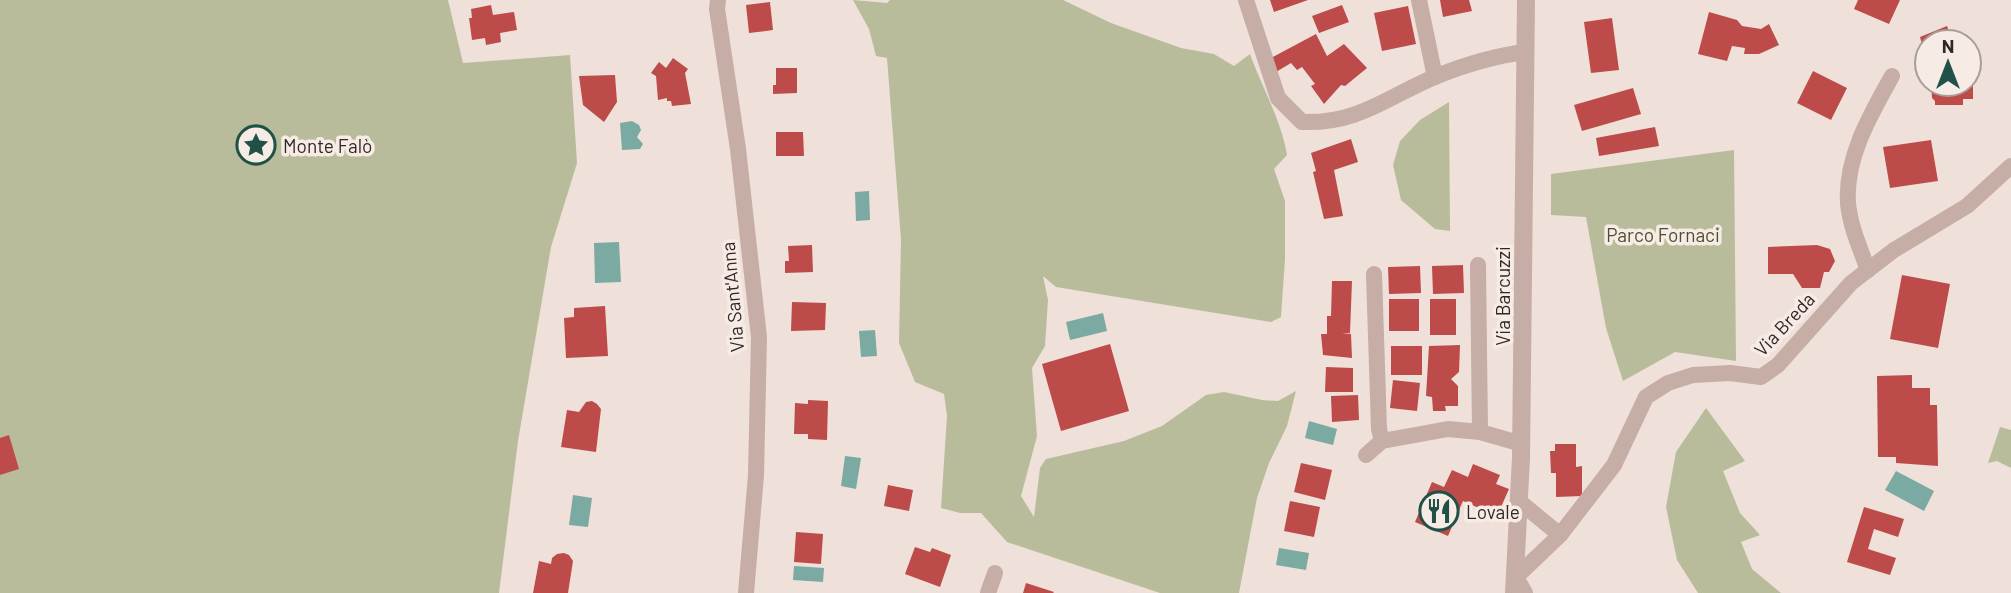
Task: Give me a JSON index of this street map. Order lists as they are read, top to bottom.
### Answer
{
  "streets": {
    "street": ["Via Barcuzzi", "Via Sant'Anna", "Via Breda"]
  },
  "crossings": [
    ["Via Barcuzzi", "Via Breda"]
  ],
  "parks": ["Parco Fornaci"],
  "places": {
    "place": ["Monte Falò"],
    "restaurant": ["Lovale"]
  },
  "north": "top"
}
